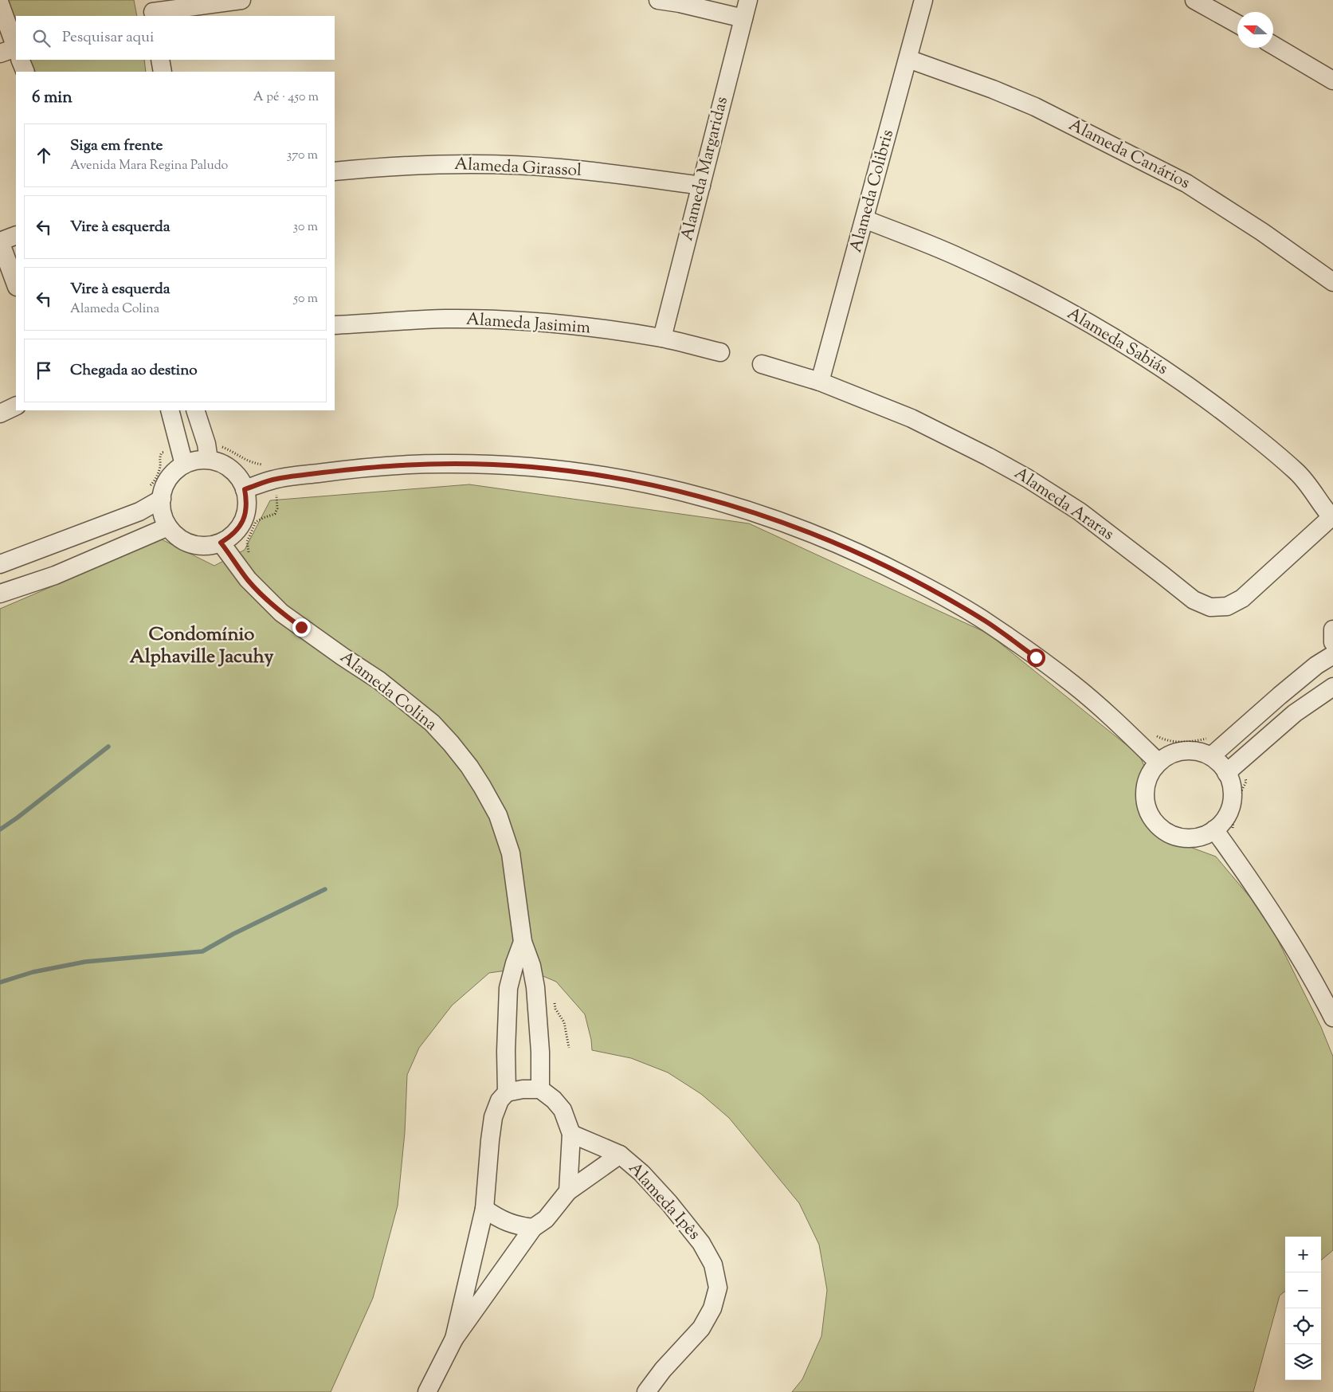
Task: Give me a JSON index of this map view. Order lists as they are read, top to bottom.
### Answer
{
  "streets": {
    "street": [
      "Alameda Canários",
      "Alameda Girassol",
      "Alameda Margaridas",
      "Alameda Colibris",
      "Alameda Jasimim",
      "Alameda Sabiás",
      "Alameda Araras",
      "Alameda Colina",
      "Alameda Ipês"
    ]
  },
  "crossings": [
    ["Alameda Canários", "Alameda Colibris"],
    ["Alameda Girassol", "Alameda Margaridas"],
    ["Alameda Margaridas", "Alameda Jasimim"],
    ["Alameda Colibris", "Alameda Sabiás"],
    ["Alameda Colibris", "Alameda Araras"],
    ["Alameda Sabiás", "Alameda Araras"],
    ["Alameda Colina", "Alameda Ipês"]
  ],
  "districts": ["Condomínio Alphaville Jacuhy"],
  "north": "left",
  "page": {
    "search": "Pesquisar aqui",
    "heading": ["6 min", "A pé · 450 m"],
    "list": [
      ["Siga em frente", "Avenida Mara Regina Paludo", "370 m"],
      ["Vire à esquerda", "30 m"],
      ["Vire à esquerda", "Alameda Colina", "50 m"],
      "Chegada ao destino"
    ],
    "map_buttons": ["+", "−"]
  }
}
